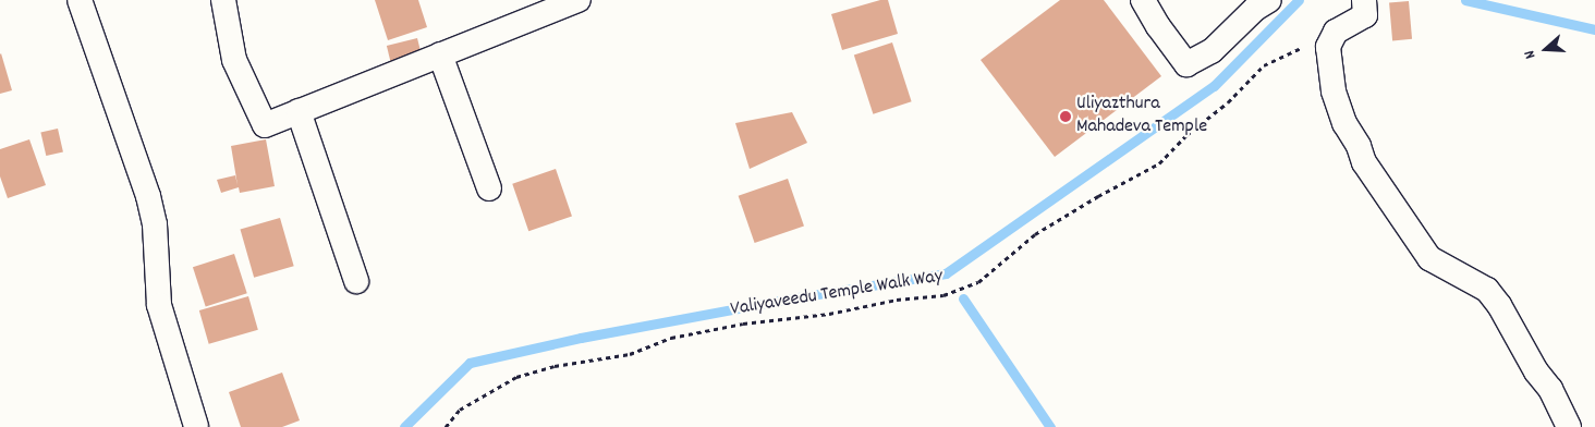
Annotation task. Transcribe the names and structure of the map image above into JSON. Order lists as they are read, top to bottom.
{
  "streets": {
    "path": ["Valiyaveedu Temple Walk Way"]
  },
  "places": ["Uliyazthura Mahadeva Temple"],
  "north": "left"
}
